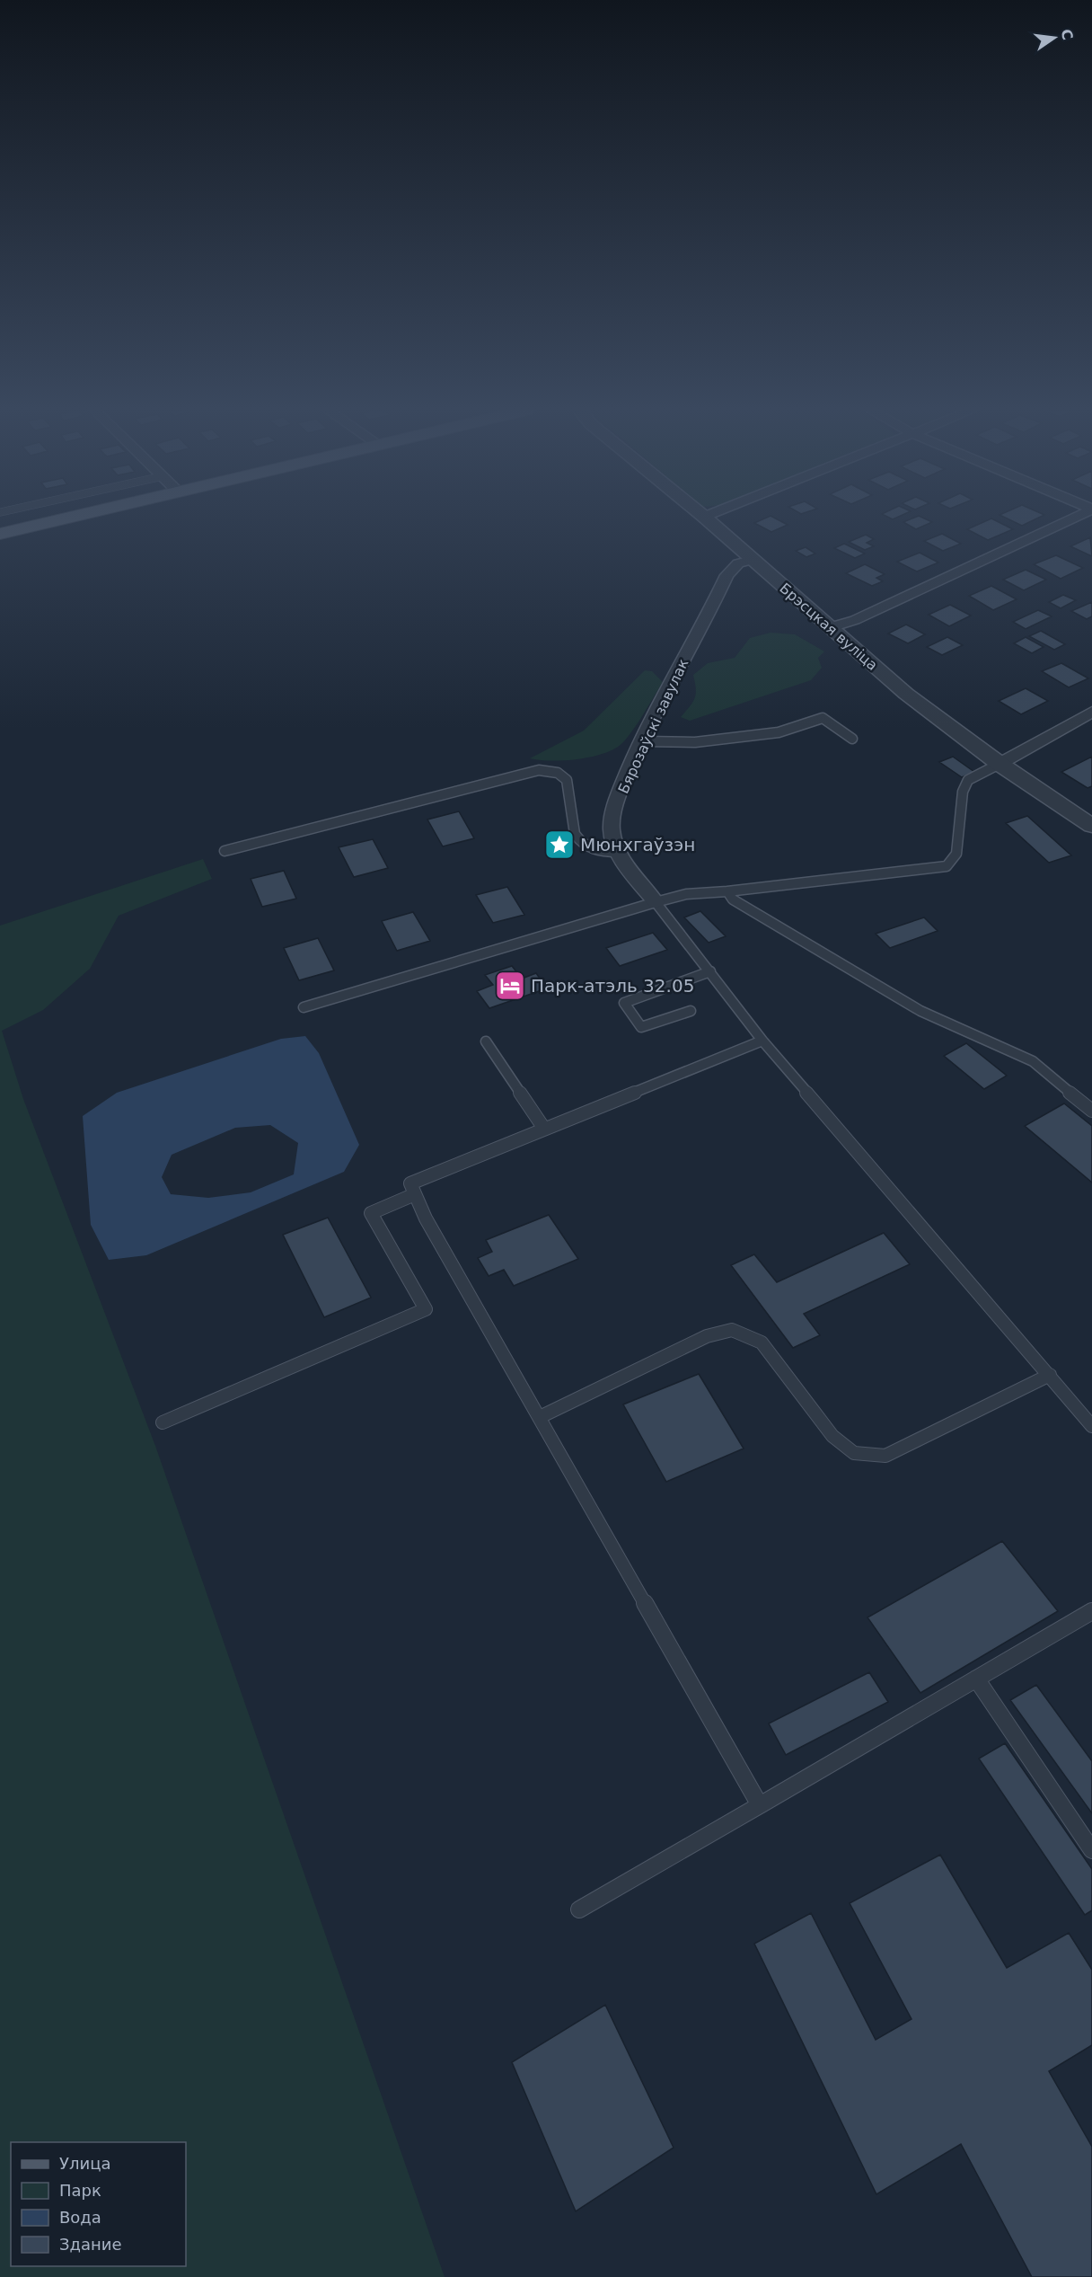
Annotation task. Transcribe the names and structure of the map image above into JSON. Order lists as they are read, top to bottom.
{
  "streets": {
    "street": ["Брэсцкая вуліца", "Бярозаўскі завулак"]
  },
  "crossings": [
    ["Брэсцкая вуліца", "Бярозаўскі завулак"]
  ],
  "places": {
    "place": ["Мюнхгаўзэн"],
    "hotel": ["Парк-атэль 32.05"]
  },
  "legend": [
    "Улица",
    "Парк",
    "Вода",
    "Здание"
  ],
  "north": "right"
}
